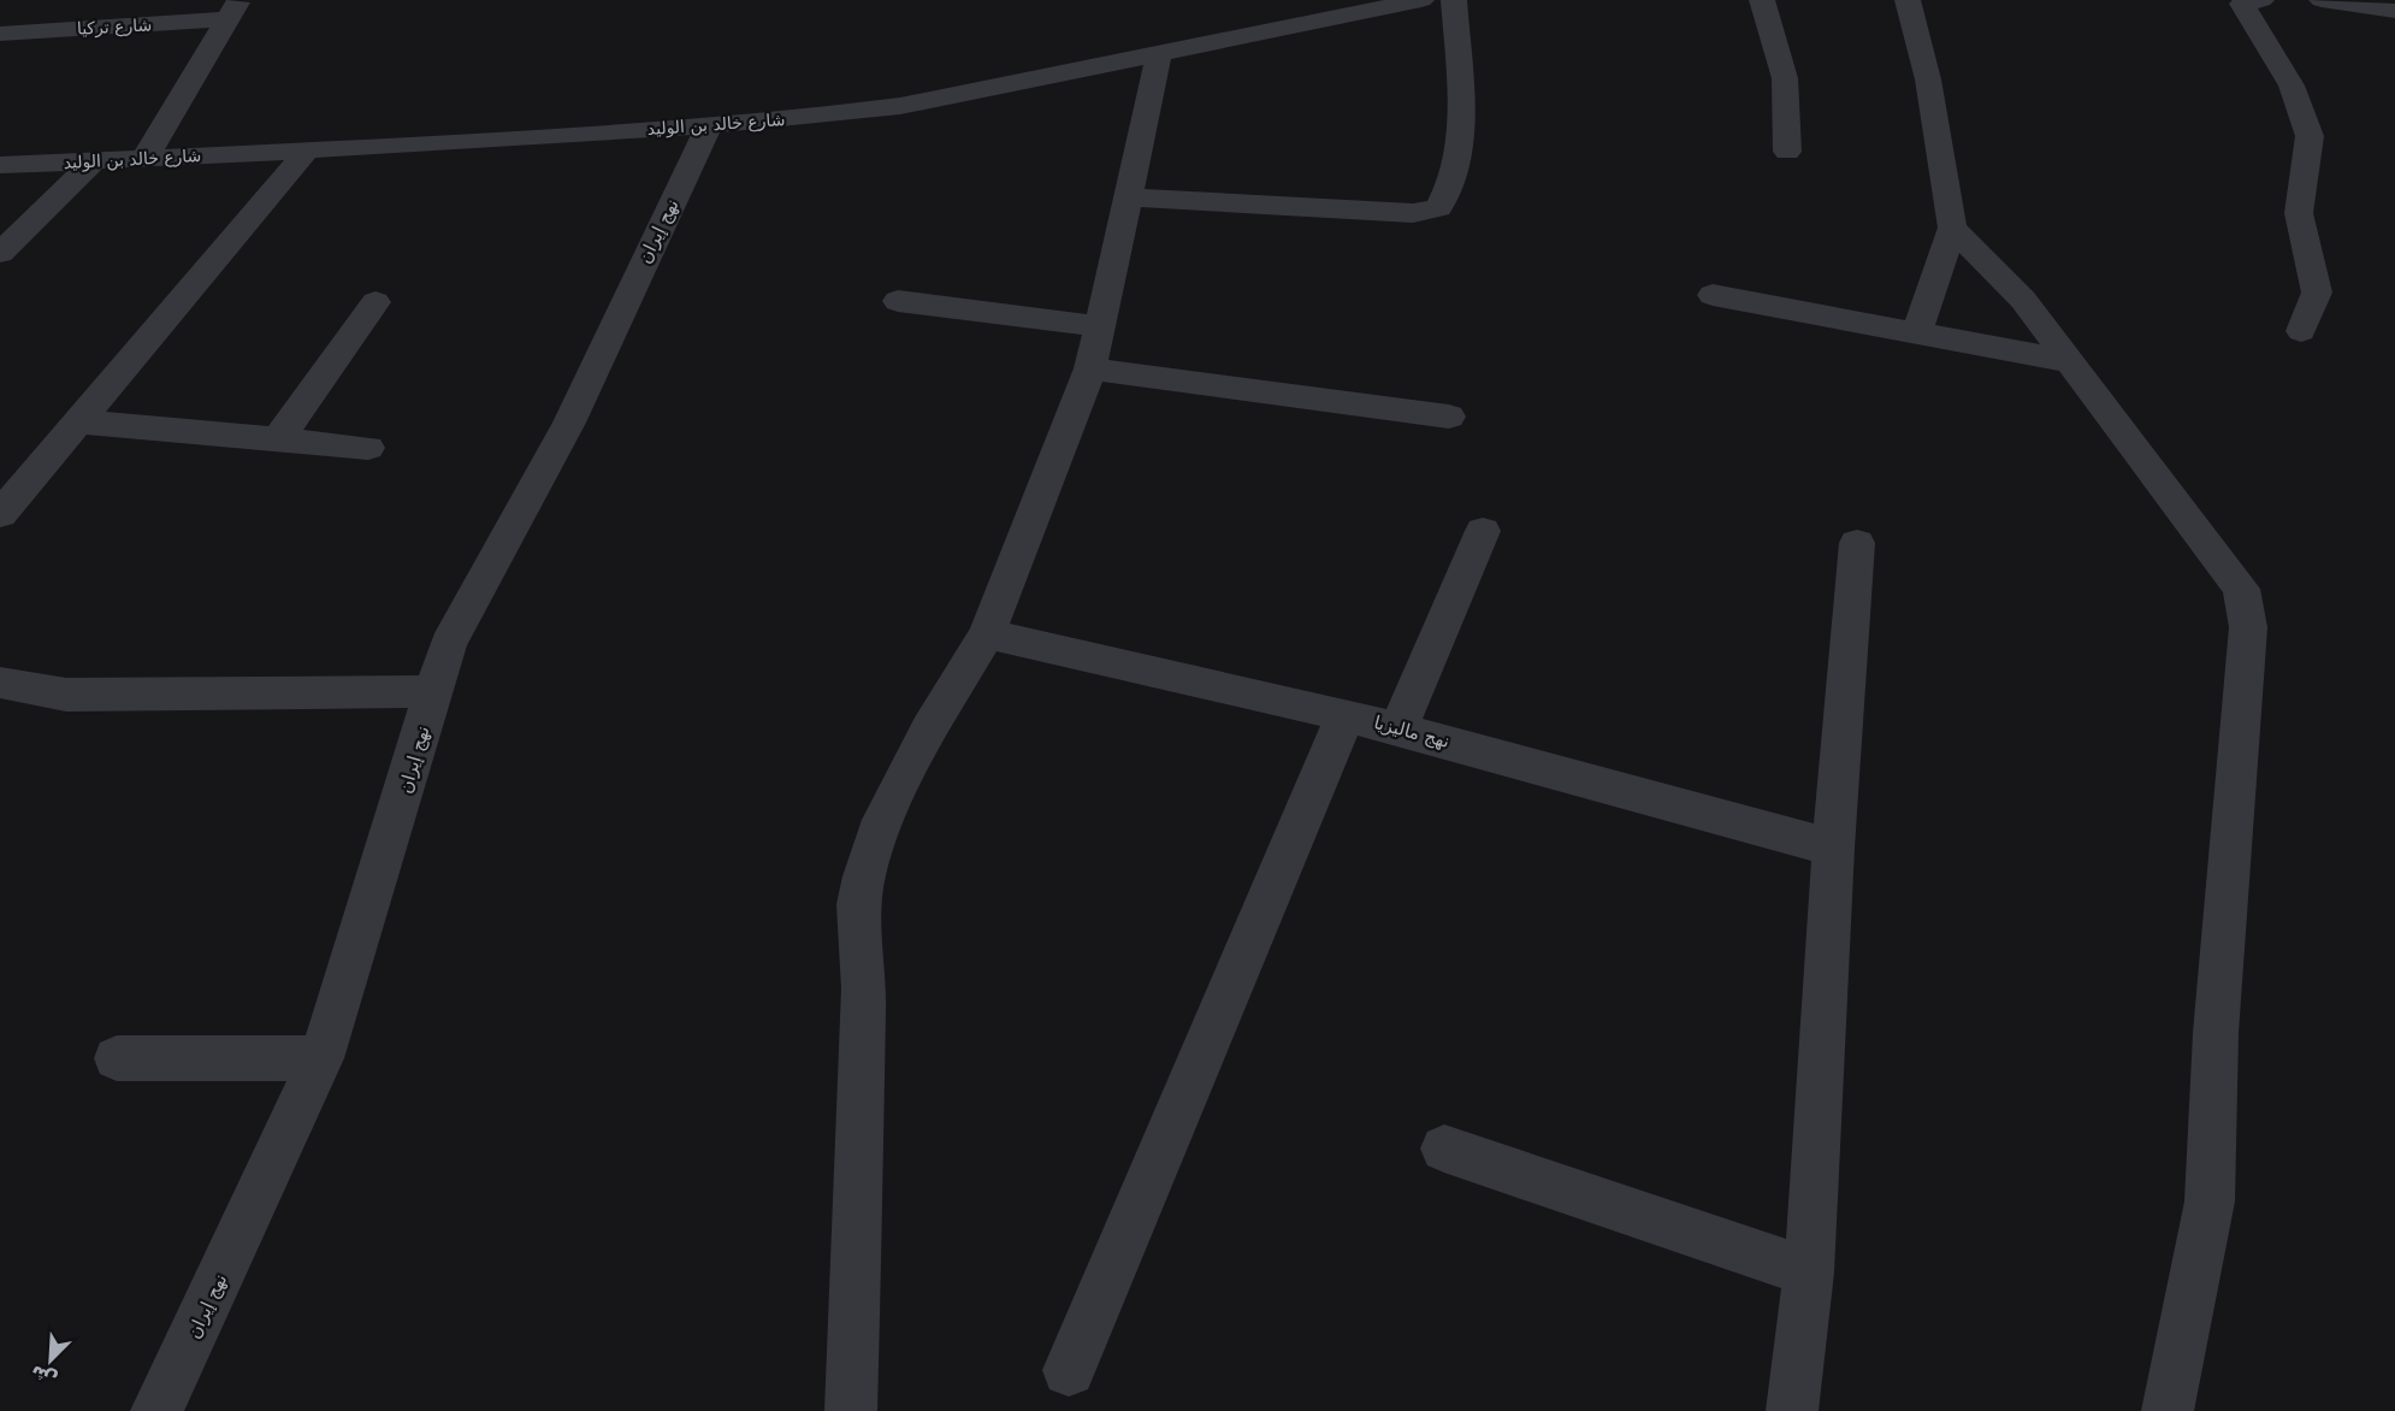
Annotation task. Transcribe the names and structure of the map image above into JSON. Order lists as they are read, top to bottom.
{
  "streets": {
    "street": [
      "شارع تركيا",
      "شارع خالد بن الوليد",
      "نهج إيران",
      "نهج ماليزيا"
    ]
  },
  "crossings": [
    ["شارع خالد بن الوليد", "نهج إيران"]
  ],
  "north": "bottom left"
}
